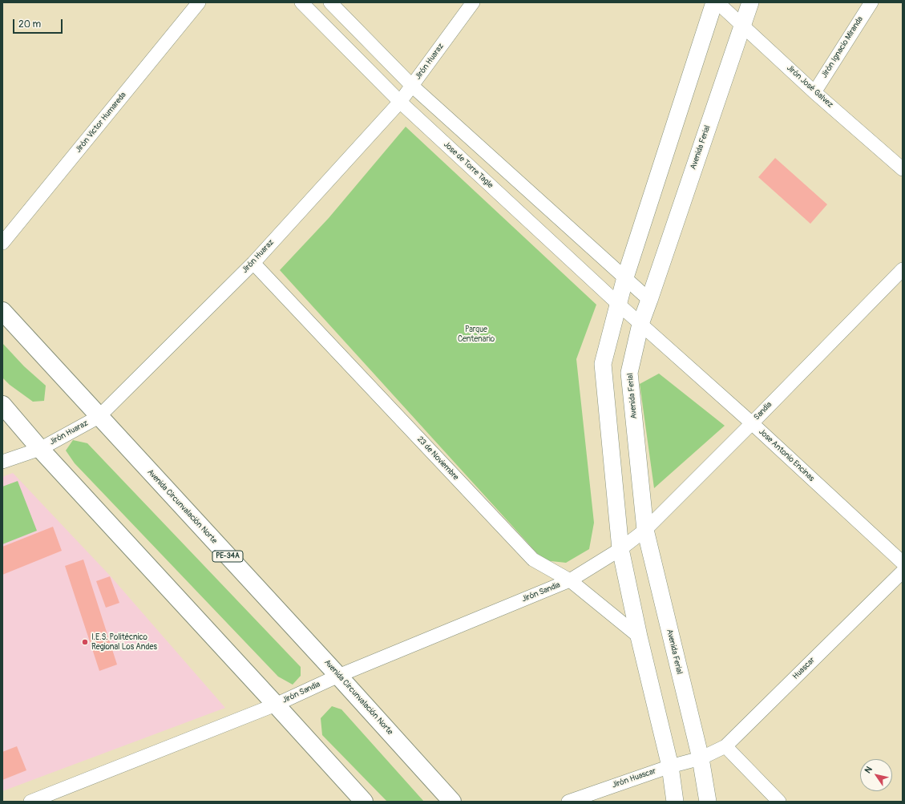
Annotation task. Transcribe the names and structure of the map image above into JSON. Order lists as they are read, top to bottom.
{
  "streets": {
    "highway": ["Avenida Circunvalación Norte", "PE-34A"],
    "street": [
      "Jirón Ignacio Miranda",
      "Jirón Huaraz",
      "Jirón José Galvez",
      "Jirón Victor Humareda",
      "Avenida Ferial",
      "Jose de Torre Tagle",
      "Sandia",
      "Jose Antonio Encinas",
      "23 de Noviembre",
      "Jirón Sandia",
      "Huascar",
      "Jirón Huascar"
    ]
  },
  "crossings": [
    ["Jirón Ignacio Miranda", "Jirón José Galvez"],
    ["Jirón Huaraz", "Jose de Torre Tagle"],
    ["Jirón Huaraz", "23 de Noviembre"],
    ["Jirón Huaraz", "Avenida Circunvalación Norte"],
    ["Jirón José Galvez", "Avenida Ferial"],
    ["Avenida Ferial", "Jose de Torre Tagle"],
    ["Avenida Ferial", "Sandia"],
    ["Avenida Ferial", "Jose Antonio Encinas"],
    ["Avenida Ferial", "Huascar"],
    ["Avenida Ferial", "Jirón Huascar"],
    ["Jose de Torre Tagle", "Jose Antonio Encinas"],
    ["Sandia", "Jose Antonio Encinas"],
    ["Sandia", "Jirón Sandia"],
    ["23 de Noviembre", "Jirón Sandia"],
    ["Avenida Circunvalación Norte", "Jirón Sandia"],
    ["Huascar", "Jirón Huascar"]
  ],
  "parks": ["Parque Centenario"],
  "places": ["I.E.S. Politécnico Regional Los Andes"],
  "scale_bar": "20 m",
  "north": "top left"
}
